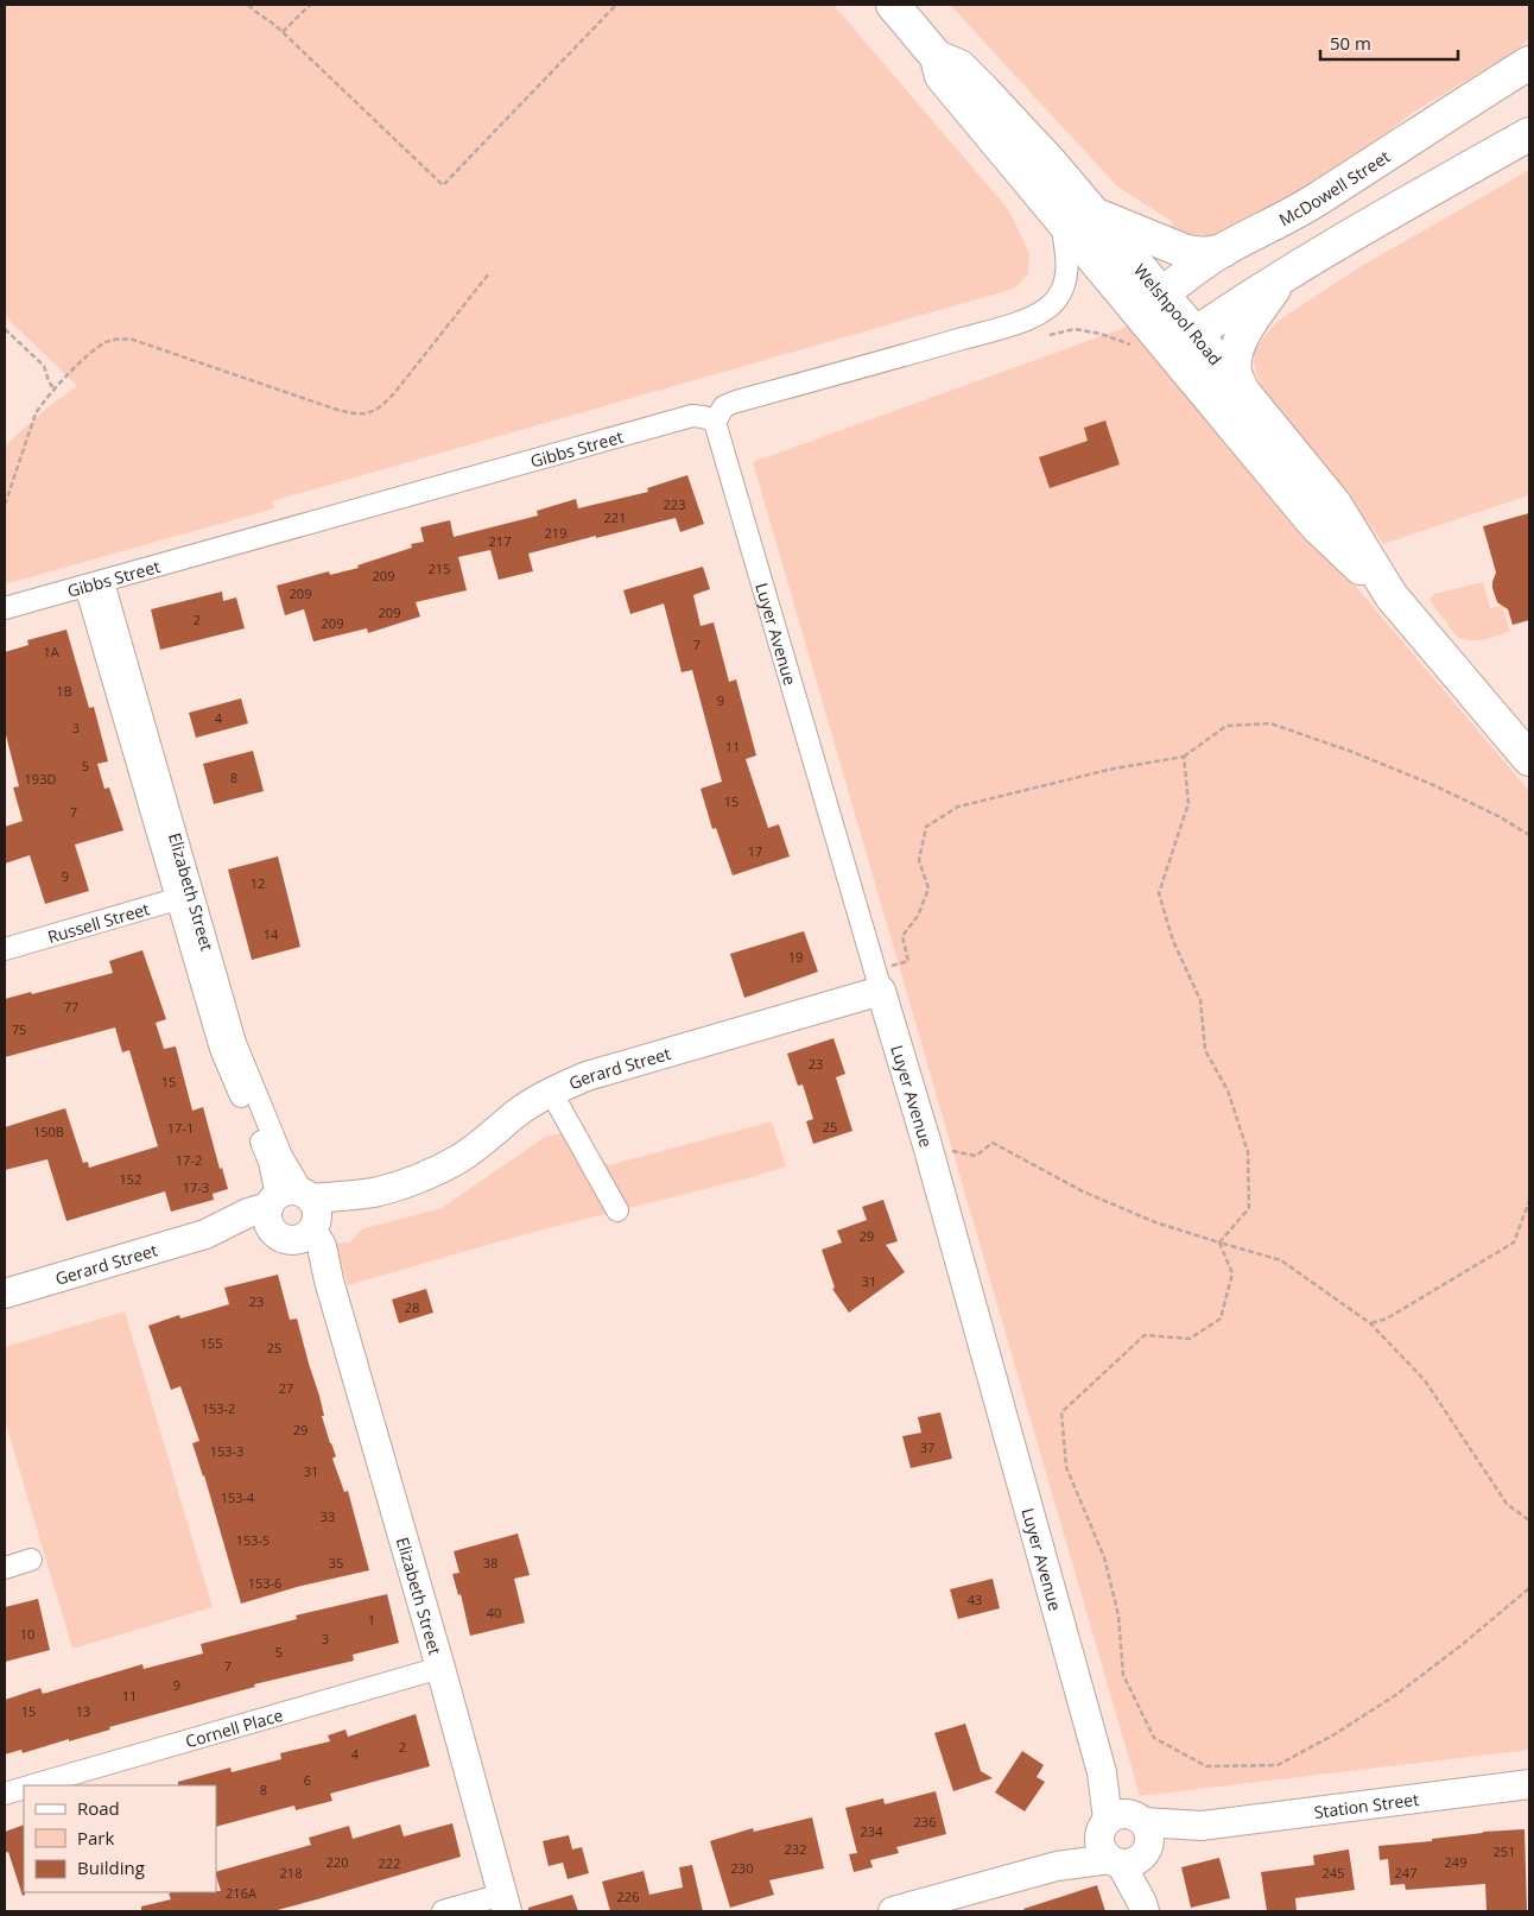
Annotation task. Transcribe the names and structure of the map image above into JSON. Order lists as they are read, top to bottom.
{
  "streets": {
    "main road": ["McDowell Street", "Welshpool Road"],
    "street": [
      "Gibbs Street",
      "Luyer Avenue",
      "Elizabeth Street",
      "Russell Street",
      "Gerard Street",
      "Cornell Place",
      "Station Street"
    ]
  },
  "crossings": [
    ["McDowell Street", "Welshpool Road"],
    ["Gibbs Street", "Luyer Avenue"],
    ["Gibbs Street", "Elizabeth Street"],
    ["Luyer Avenue", "Gerard Street"],
    ["Luyer Avenue", "Station Street"],
    ["Elizabeth Street", "Russell Street"],
    ["Elizabeth Street", "Gerard Street"],
    ["Elizabeth Street", "Cornell Place"]
  ],
  "house_numbers": [
    "223",
    "221",
    "219",
    "217",
    "215",
    "209",
    "209",
    "209",
    "2",
    "209",
    "7",
    "1A",
    "1B",
    "9",
    "4",
    "3",
    "11",
    "5",
    "8",
    "193D",
    "15",
    "7",
    "17",
    "9",
    "12",
    "14",
    "19",
    "77",
    "75",
    "23",
    "15",
    "25",
    "17-1",
    "150B",
    "17-2",
    "152",
    "17-3",
    "29",
    "31",
    "23",
    "28",
    "155",
    "25",
    "27",
    "153-2",
    "29",
    "37",
    "153-3",
    "31",
    "153-4",
    "33",
    "153-5",
    "35",
    "38",
    "153-6",
    "43",
    "40",
    "1",
    "10",
    "3",
    "5",
    "7",
    "9",
    "11",
    "15",
    "13",
    "2",
    "4",
    "6",
    "8",
    "236",
    "234",
    "232",
    "251",
    "220",
    "249",
    "222",
    "230",
    "218",
    "245",
    "247",
    "216A",
    "226"
  ],
  "legend": ["Road", "Park", "Building"],
  "scale_bar": "50 m"
}
